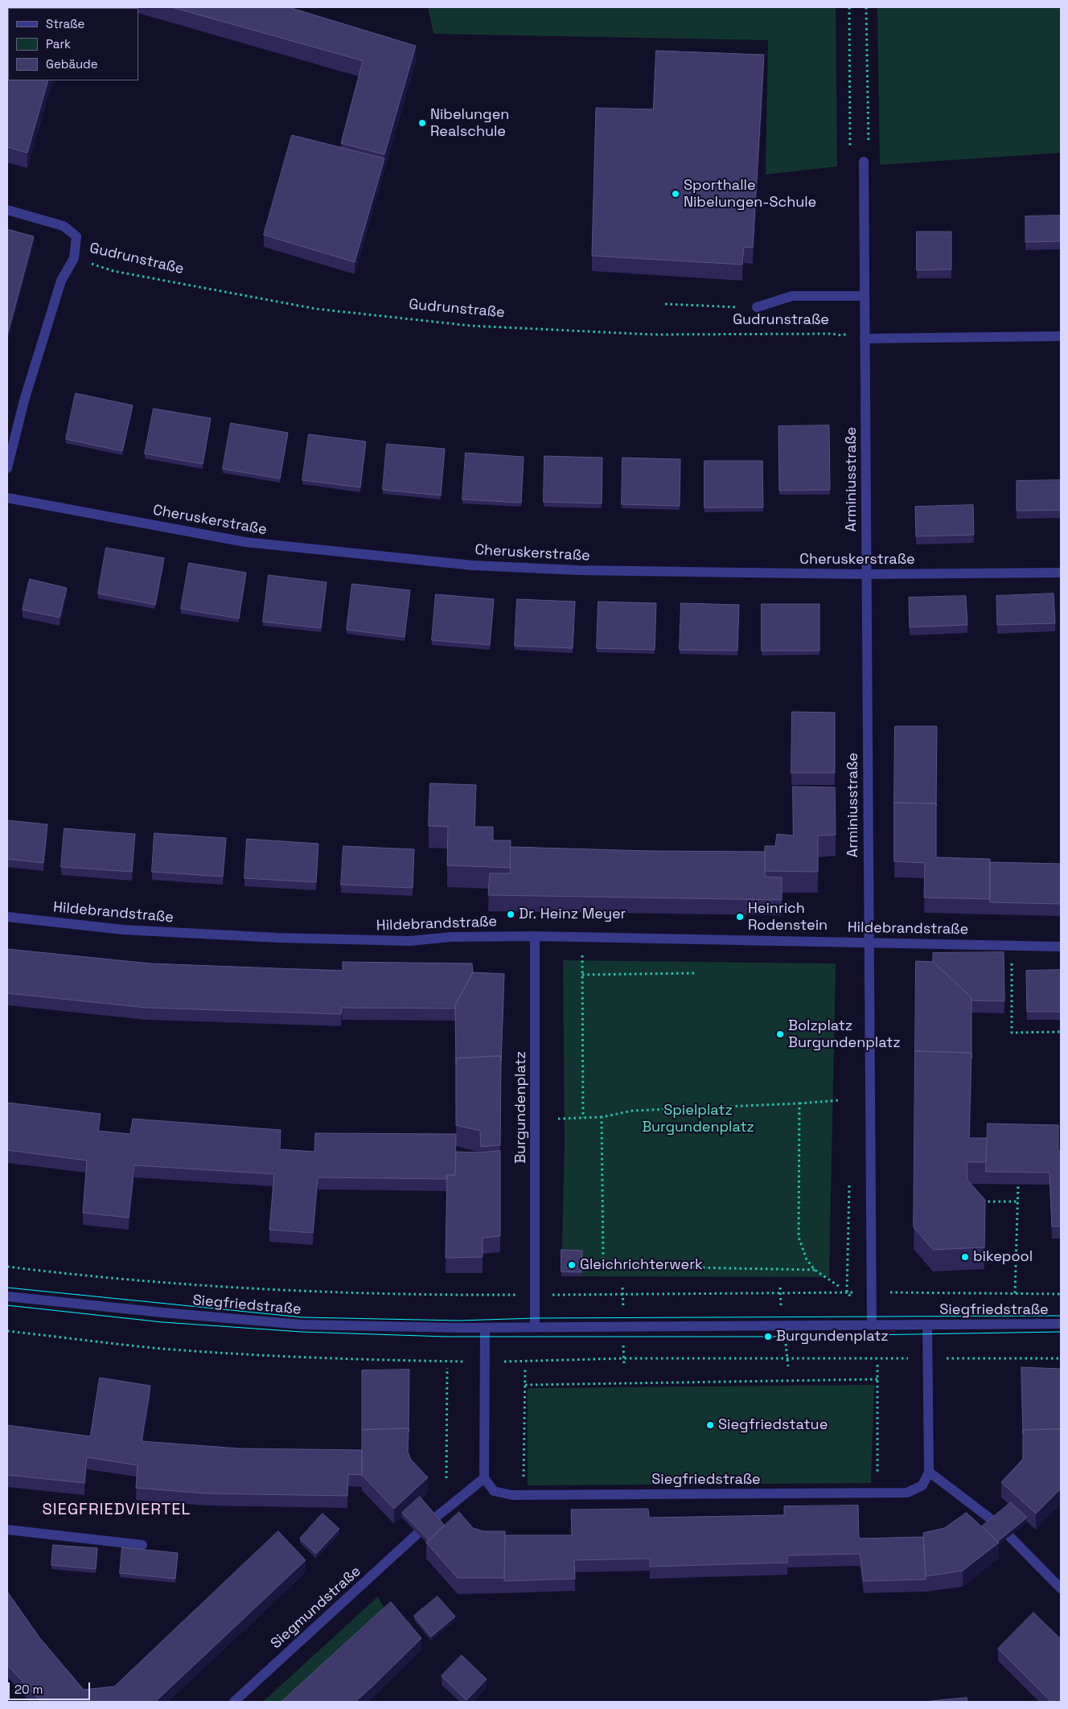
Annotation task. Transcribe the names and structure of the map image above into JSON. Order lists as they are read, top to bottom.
{
  "streets": {
    "street": [
      "Arminiusstraße",
      "Cheruskerstraße",
      "Hildebrandstraße",
      "Burgundenplatz",
      "Siegfriedstraße",
      "Siegmundstraße"
    ],
    "path": ["Gudrunstraße"]
  },
  "crossings": [
    ["Arminiusstraße", "Cheruskerstraße"],
    ["Arminiusstraße", "Hildebrandstraße"],
    ["Hildebrandstraße", "Burgundenplatz"],
    ["Burgundenplatz", "Siegfriedstraße"]
  ],
  "districts": ["SIEGFRIEDVIERTEL"],
  "parks": ["Spielplatz Burgundenplatz"],
  "places": [
    "Nibelungen Realschule",
    "Sporthalle Nibelungen-Schule",
    "Dr. Heinz Meyer",
    "Heinrich Rodenstein",
    "Bolzplatz Burgundenplatz",
    "bikepool",
    "Gleichrichterwerk",
    "Burgundenplatz",
    "Siegfriedstatue"
  ],
  "legend": ["Straße", "Park", "Gebäude"],
  "scale_bar": "20 m"
}
